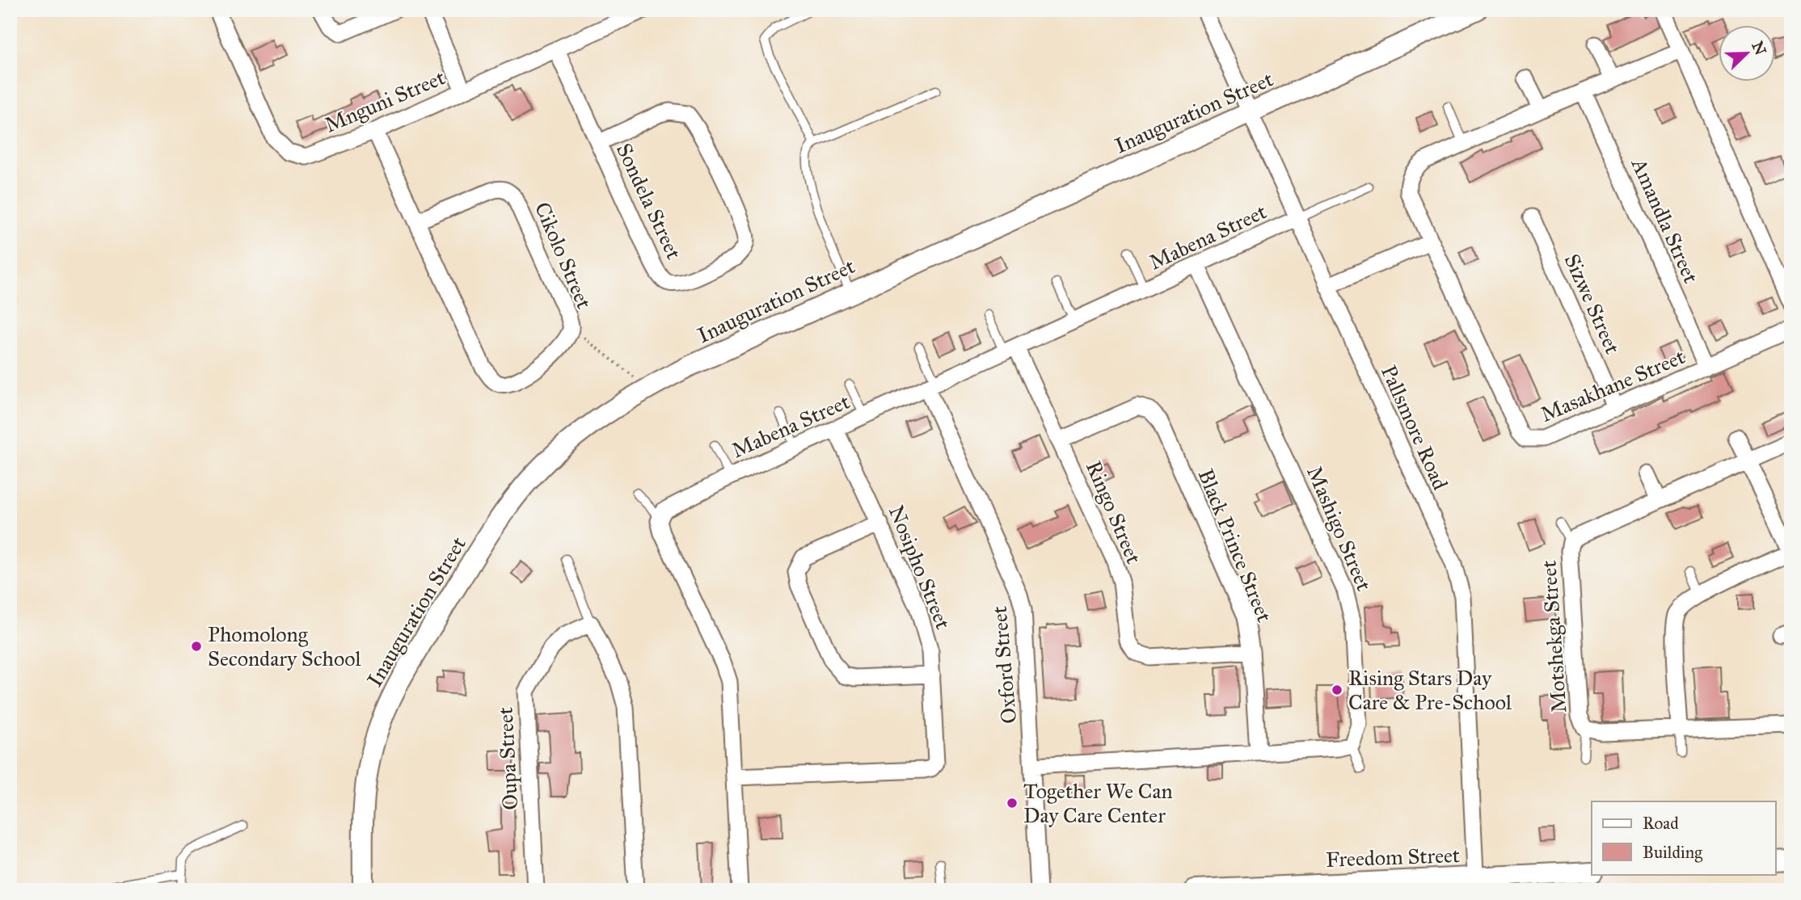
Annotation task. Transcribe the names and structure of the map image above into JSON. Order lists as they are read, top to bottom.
{
  "streets": {
    "street": [
      "Mnguni Street",
      "Inauguration Street",
      "Sondela Street",
      "Amandla Street",
      "Mabena Street",
      "Cikolo Street",
      "Sizwe Street",
      "Masakhane Street",
      "Pallsmore Road",
      "Ringo Street",
      "Mashigo Street",
      "Black Prince Street",
      "Nosipho Street",
      "Motshekga Street",
      "Oxford Street",
      "Oupa Street",
      "Freedom Street"
    ]
  },
  "crossings": [
    ["Mnguni Street", "Sondela Street"],
    ["Mnguni Street", "Cikolo Street"],
    ["Inauguration Street", "Pallsmore Road"],
    ["Amandla Street", "Masakhane Street"],
    ["Mabena Street", "Pallsmore Road"],
    ["Mabena Street", "Ringo Street"],
    ["Mabena Street", "Mashigo Street"],
    ["Mabena Street", "Nosipho Street"],
    ["Mabena Street", "Oxford Street"],
    ["Sizwe Street", "Masakhane Street"],
    ["Pallsmore Road", "Freedom Street"],
    ["Ringo Street", "Black Prince Street"]
  ],
  "places": ["Phomolong Secondary School", "Rising Stars Day Care & Pre-School", "Together We Can Day Care Center"],
  "legend": ["Road", "Building"],
  "north": "top right"
}
